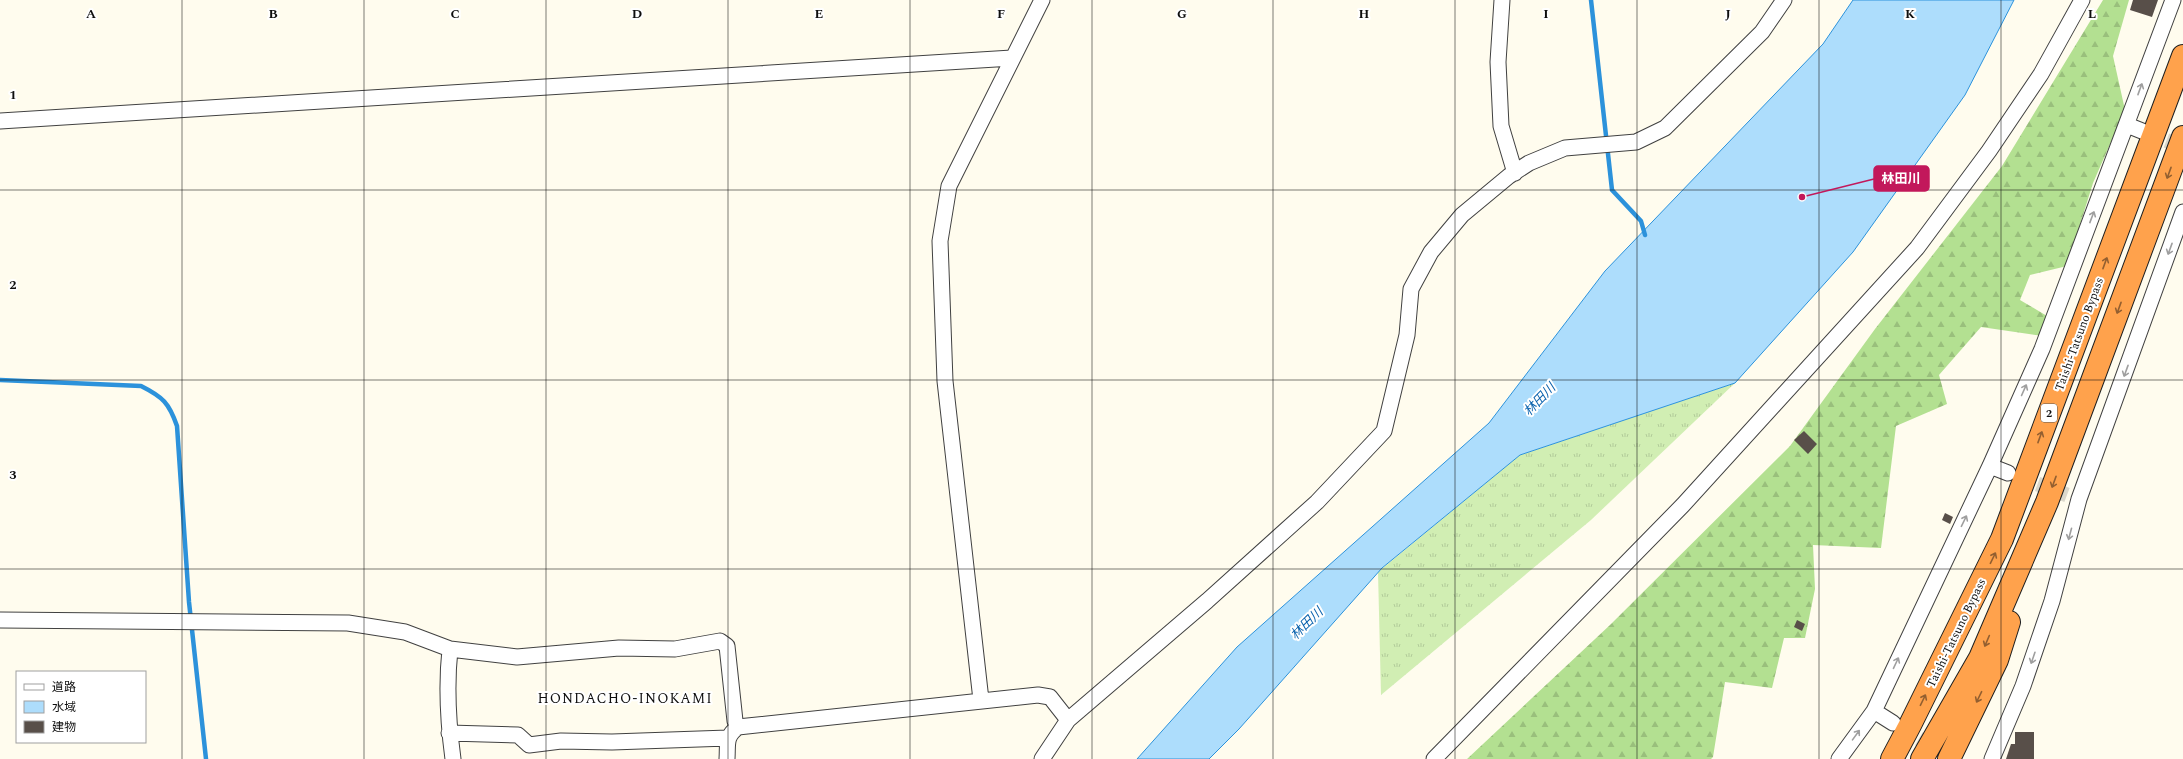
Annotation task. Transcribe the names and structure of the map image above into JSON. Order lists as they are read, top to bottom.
{
  "streets": {
    "highway": ["Taishi-Tatsuno Bypass", "2"]
  },
  "districts": ["HONDACHO-INOKAMI"],
  "water": ["林田川"],
  "places": ["林田川"],
  "legend": ["道路", "水域", "建物"],
  "grid": {
    "columns": [
      "A",
      "B",
      "C",
      "D",
      "E",
      "F",
      "G",
      "H",
      "I",
      "J",
      "K",
      "L"
    ],
    "rows": ["1", "2", "3"]
  }
}
